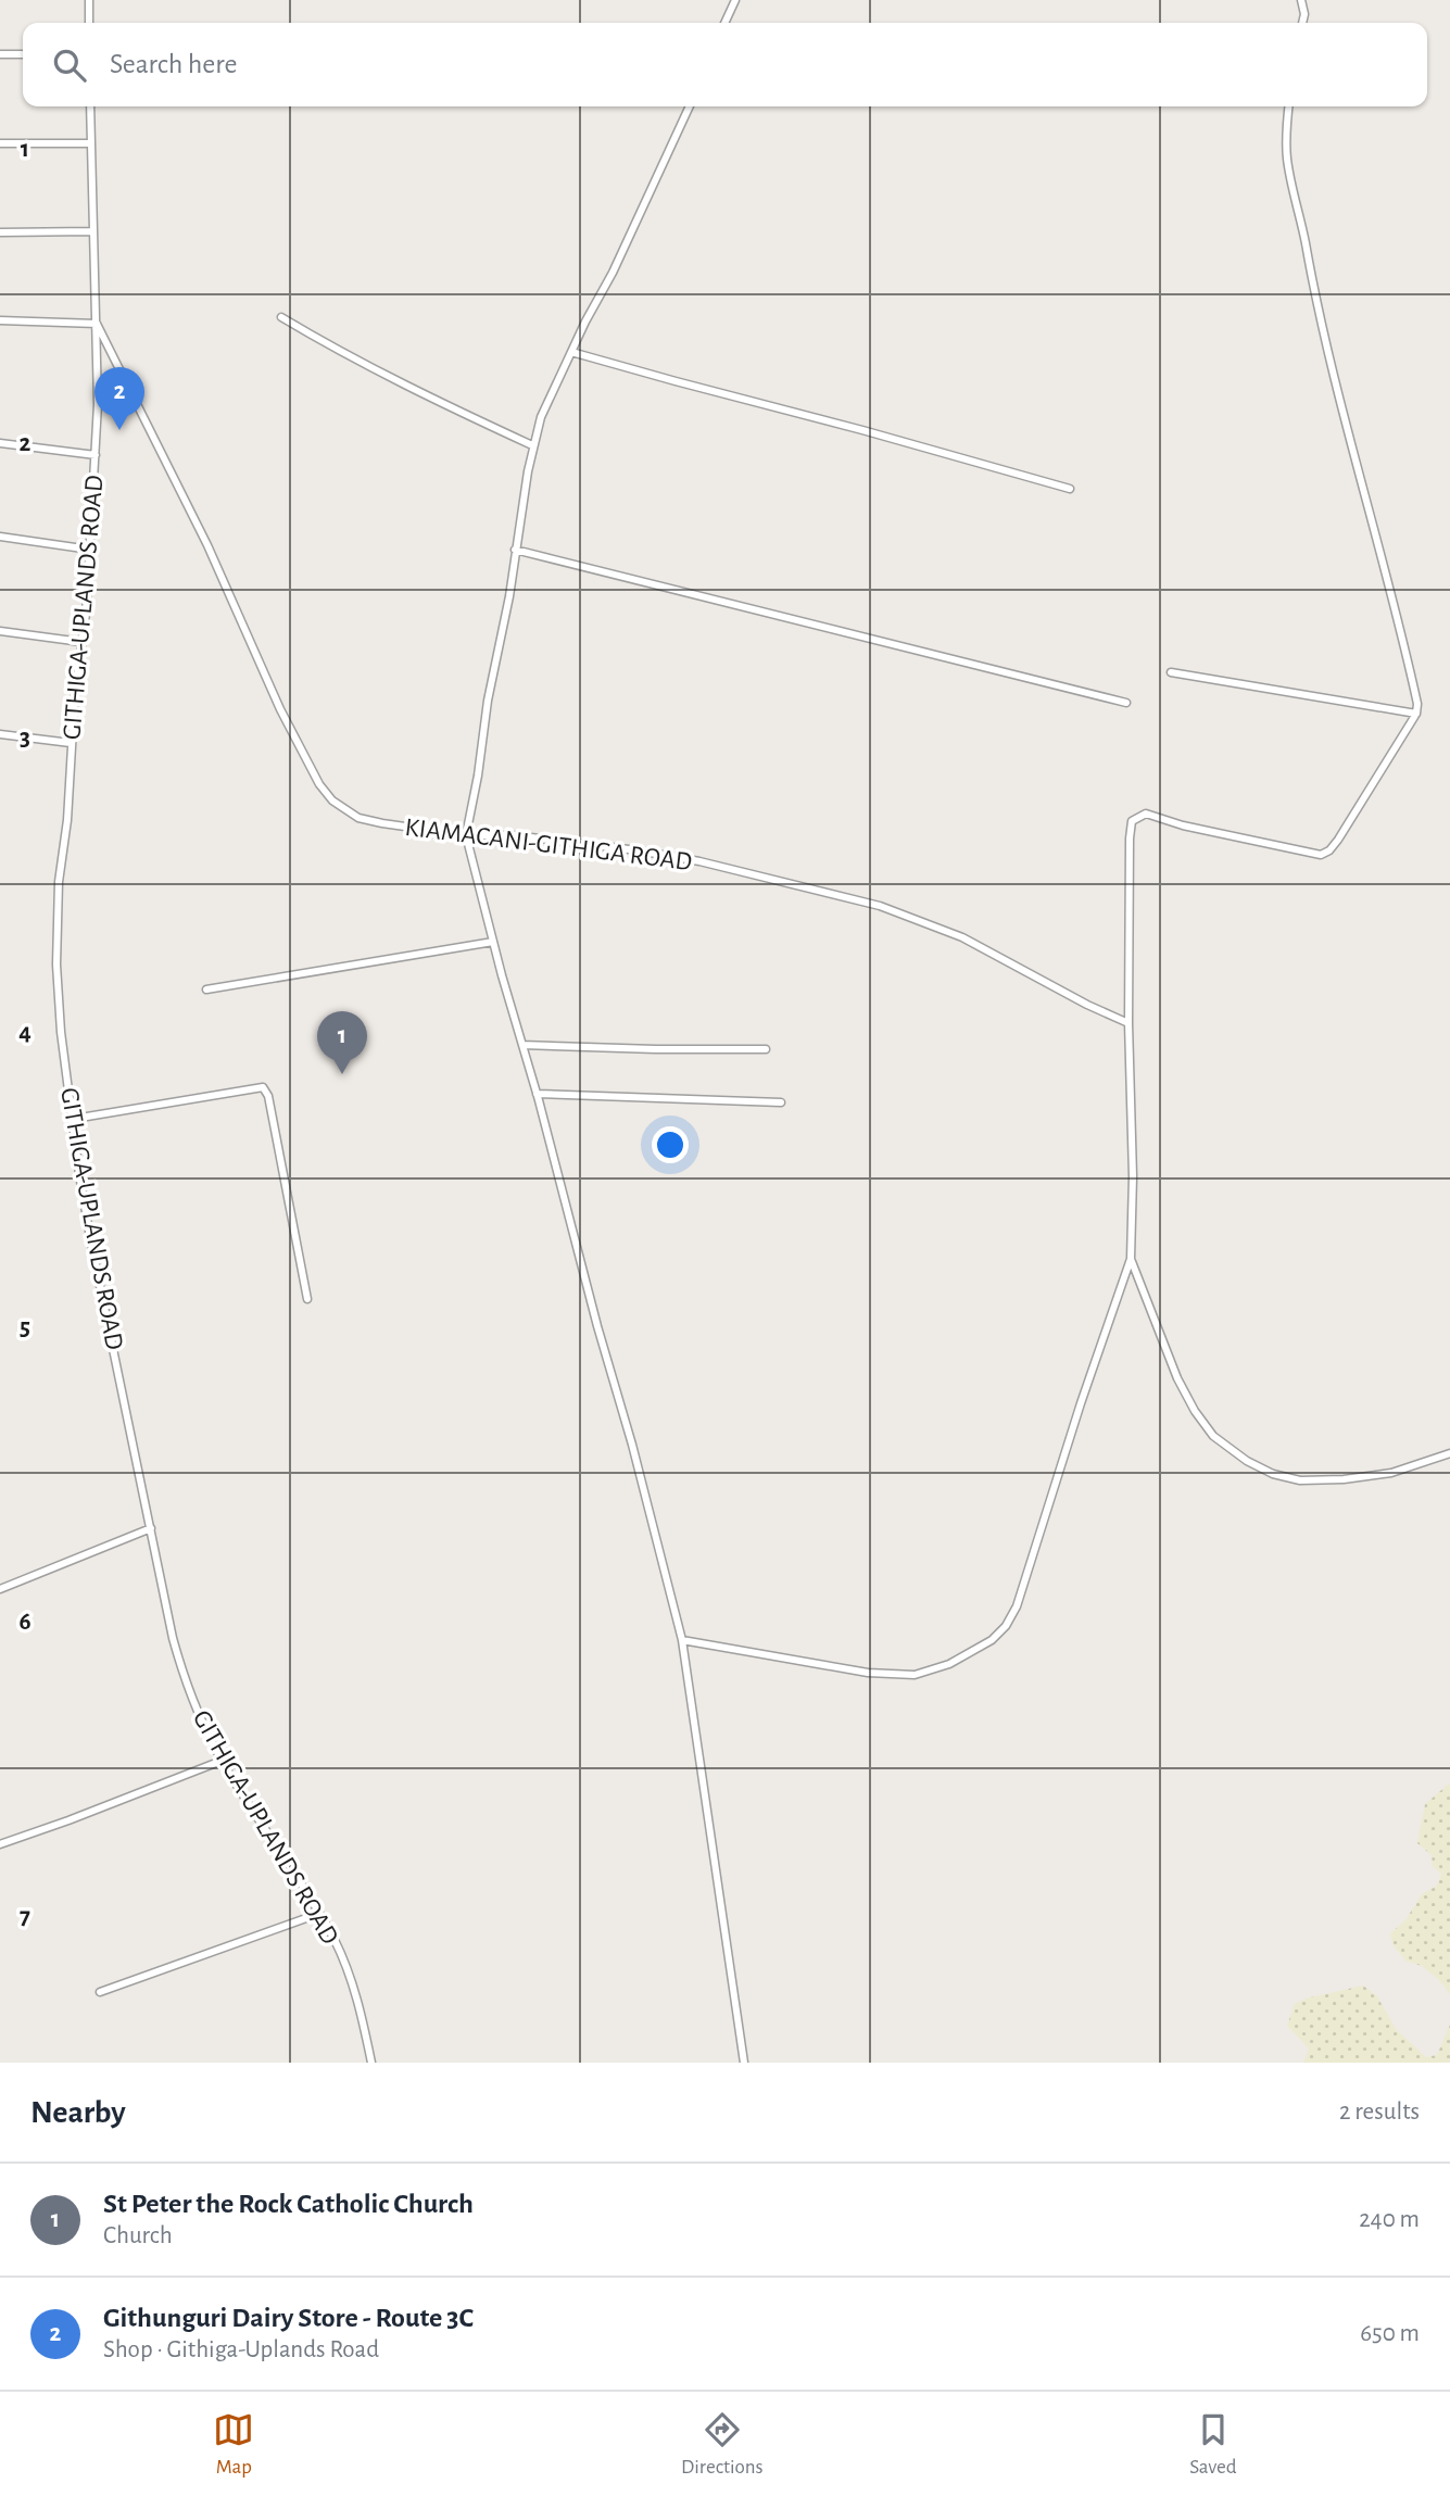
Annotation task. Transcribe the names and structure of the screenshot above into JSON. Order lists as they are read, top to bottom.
{
  "streets": {
    "street": ["GITHIGA-UPLANDS ROAD", "KIAMACANI-GITHIGA ROAD"]
  },
  "crossings": [
    ["GITHIGA-UPLANDS ROAD", "KIAMACANI-GITHIGA ROAD"]
  ],
  "page": {
    "search": "Search here",
    "pins": ["2", "1"],
    "heading": ["Nearby", "2 results"],
    "list": [
      {
        "mark": "1",
        "name": "St Peter the Rock Catholic Church",
        "note": "Church",
        "value": "240 m"
      },
      {
        "mark": "2",
        "name": "Githunguri Dairy Store - Route 3C",
        "note": "Shop · Githiga-Uplands Road",
        "value": "650 m"
      }
    ],
    "nav": ["Map", "Directions", "Saved"]
  },
  "grid": {
    "rows": [
      "1",
      "2",
      "3",
      "4",
      "5",
      "6",
      "7"
    ]
  }
}
